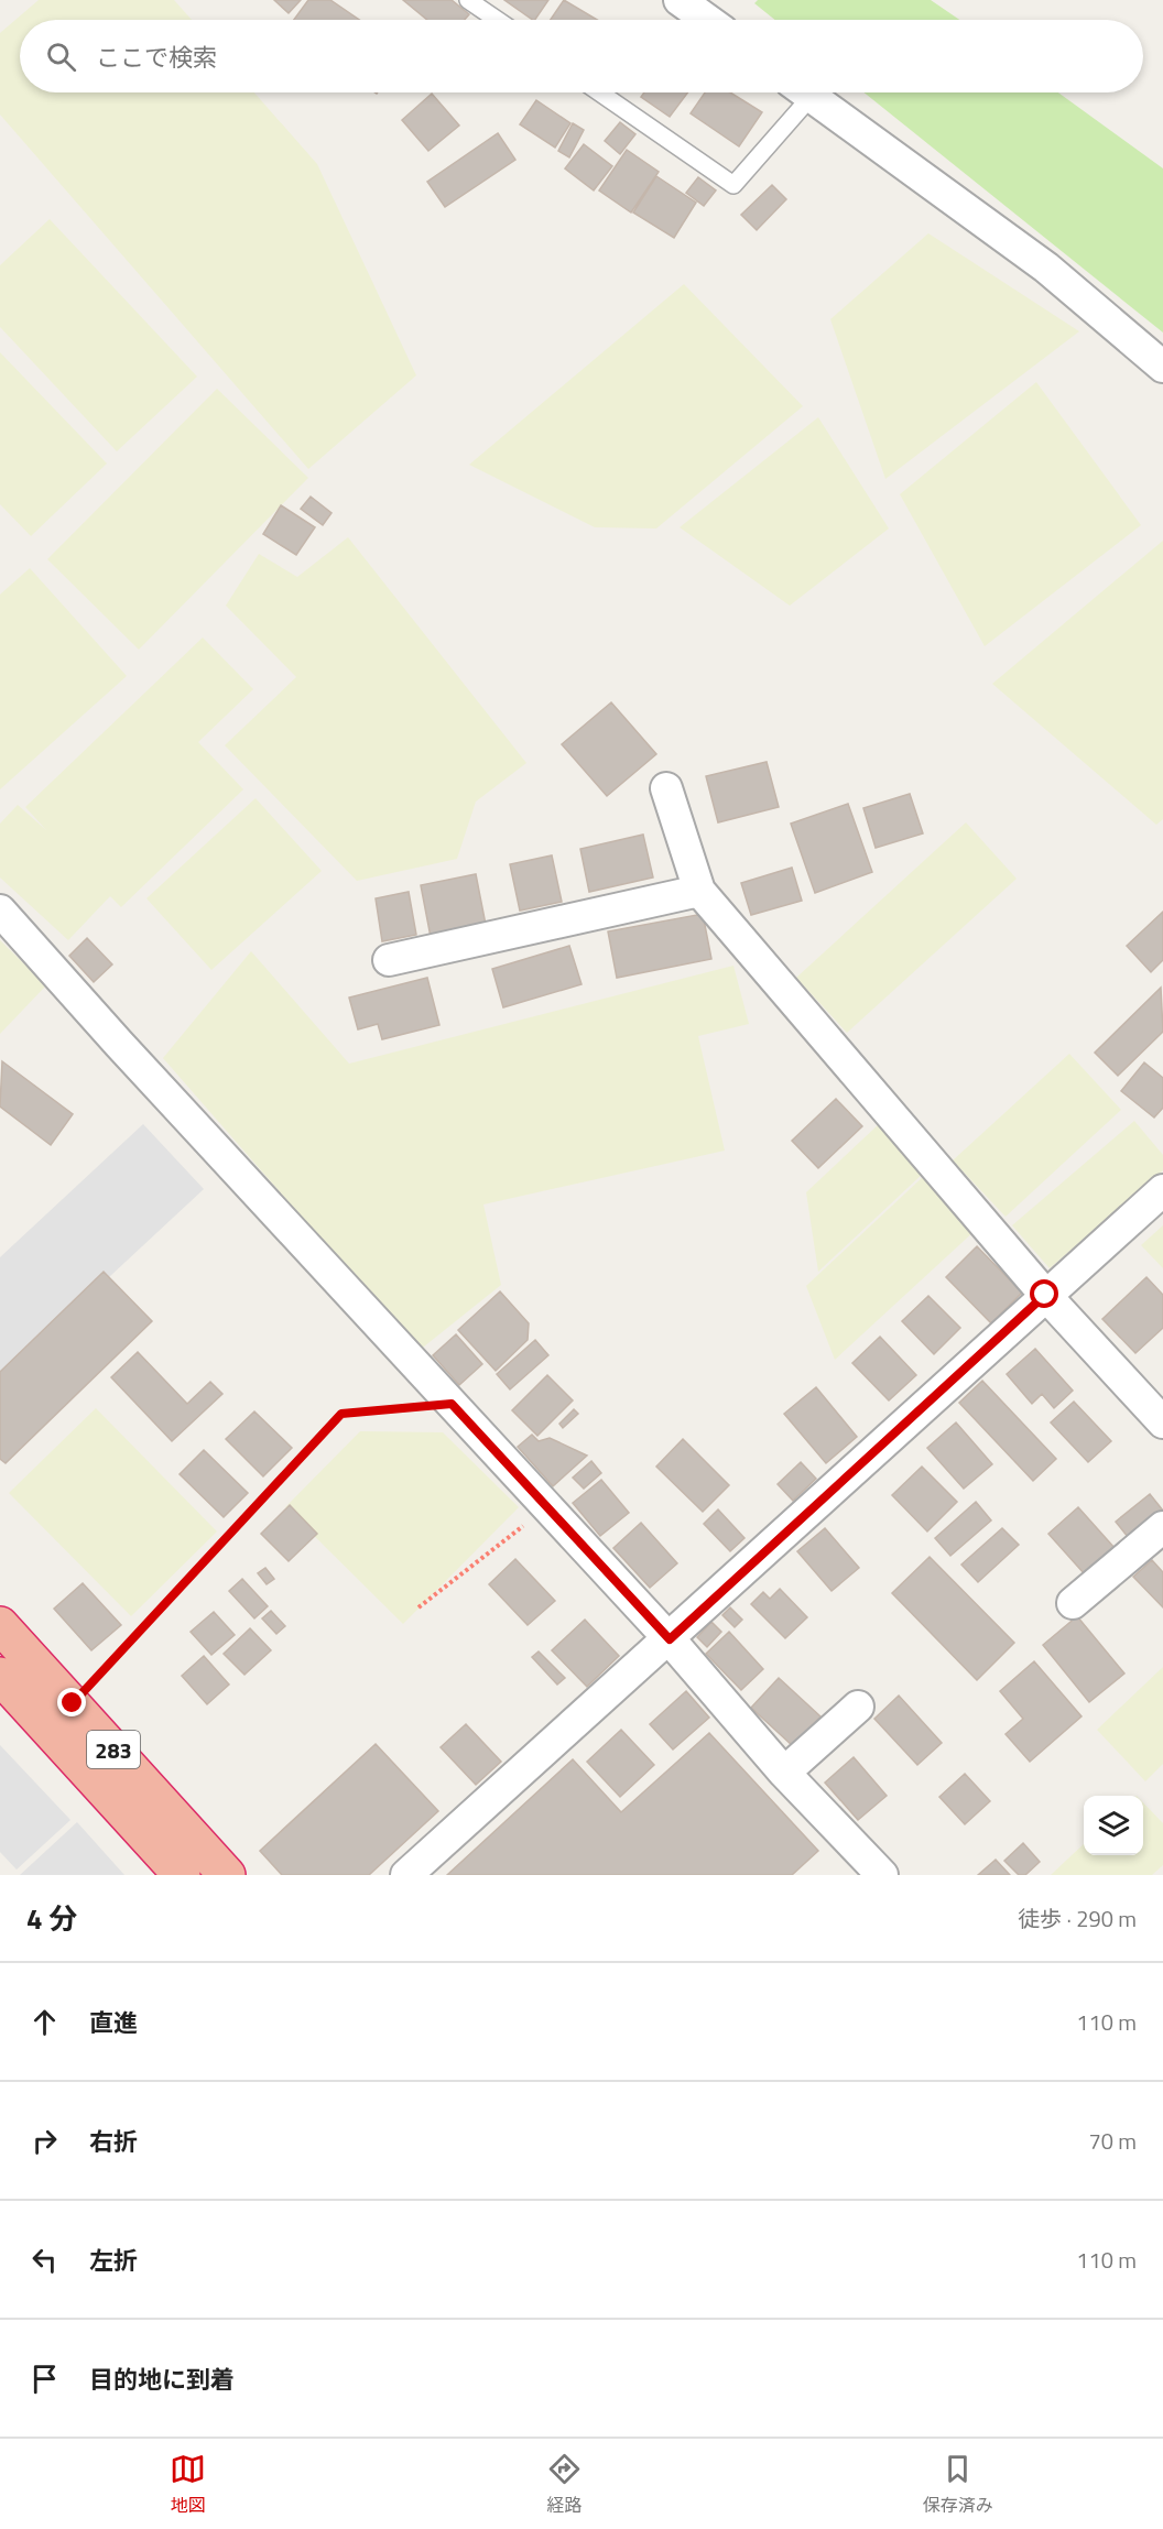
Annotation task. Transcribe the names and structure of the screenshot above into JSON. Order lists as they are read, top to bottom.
{
  "streets": {
    "highway": ["283"]
  },
  "page": {
    "search": "ここで検索",
    "heading": ["4 分", "徒歩 · 290 m"],
    "list": [
      ["直進", "110 m"],
      ["右折", "70 m"],
      ["左折", "110 m"],
      "目的地に到着"
    ],
    "nav": ["地図", "経路", "保存済み"]
  }
}
